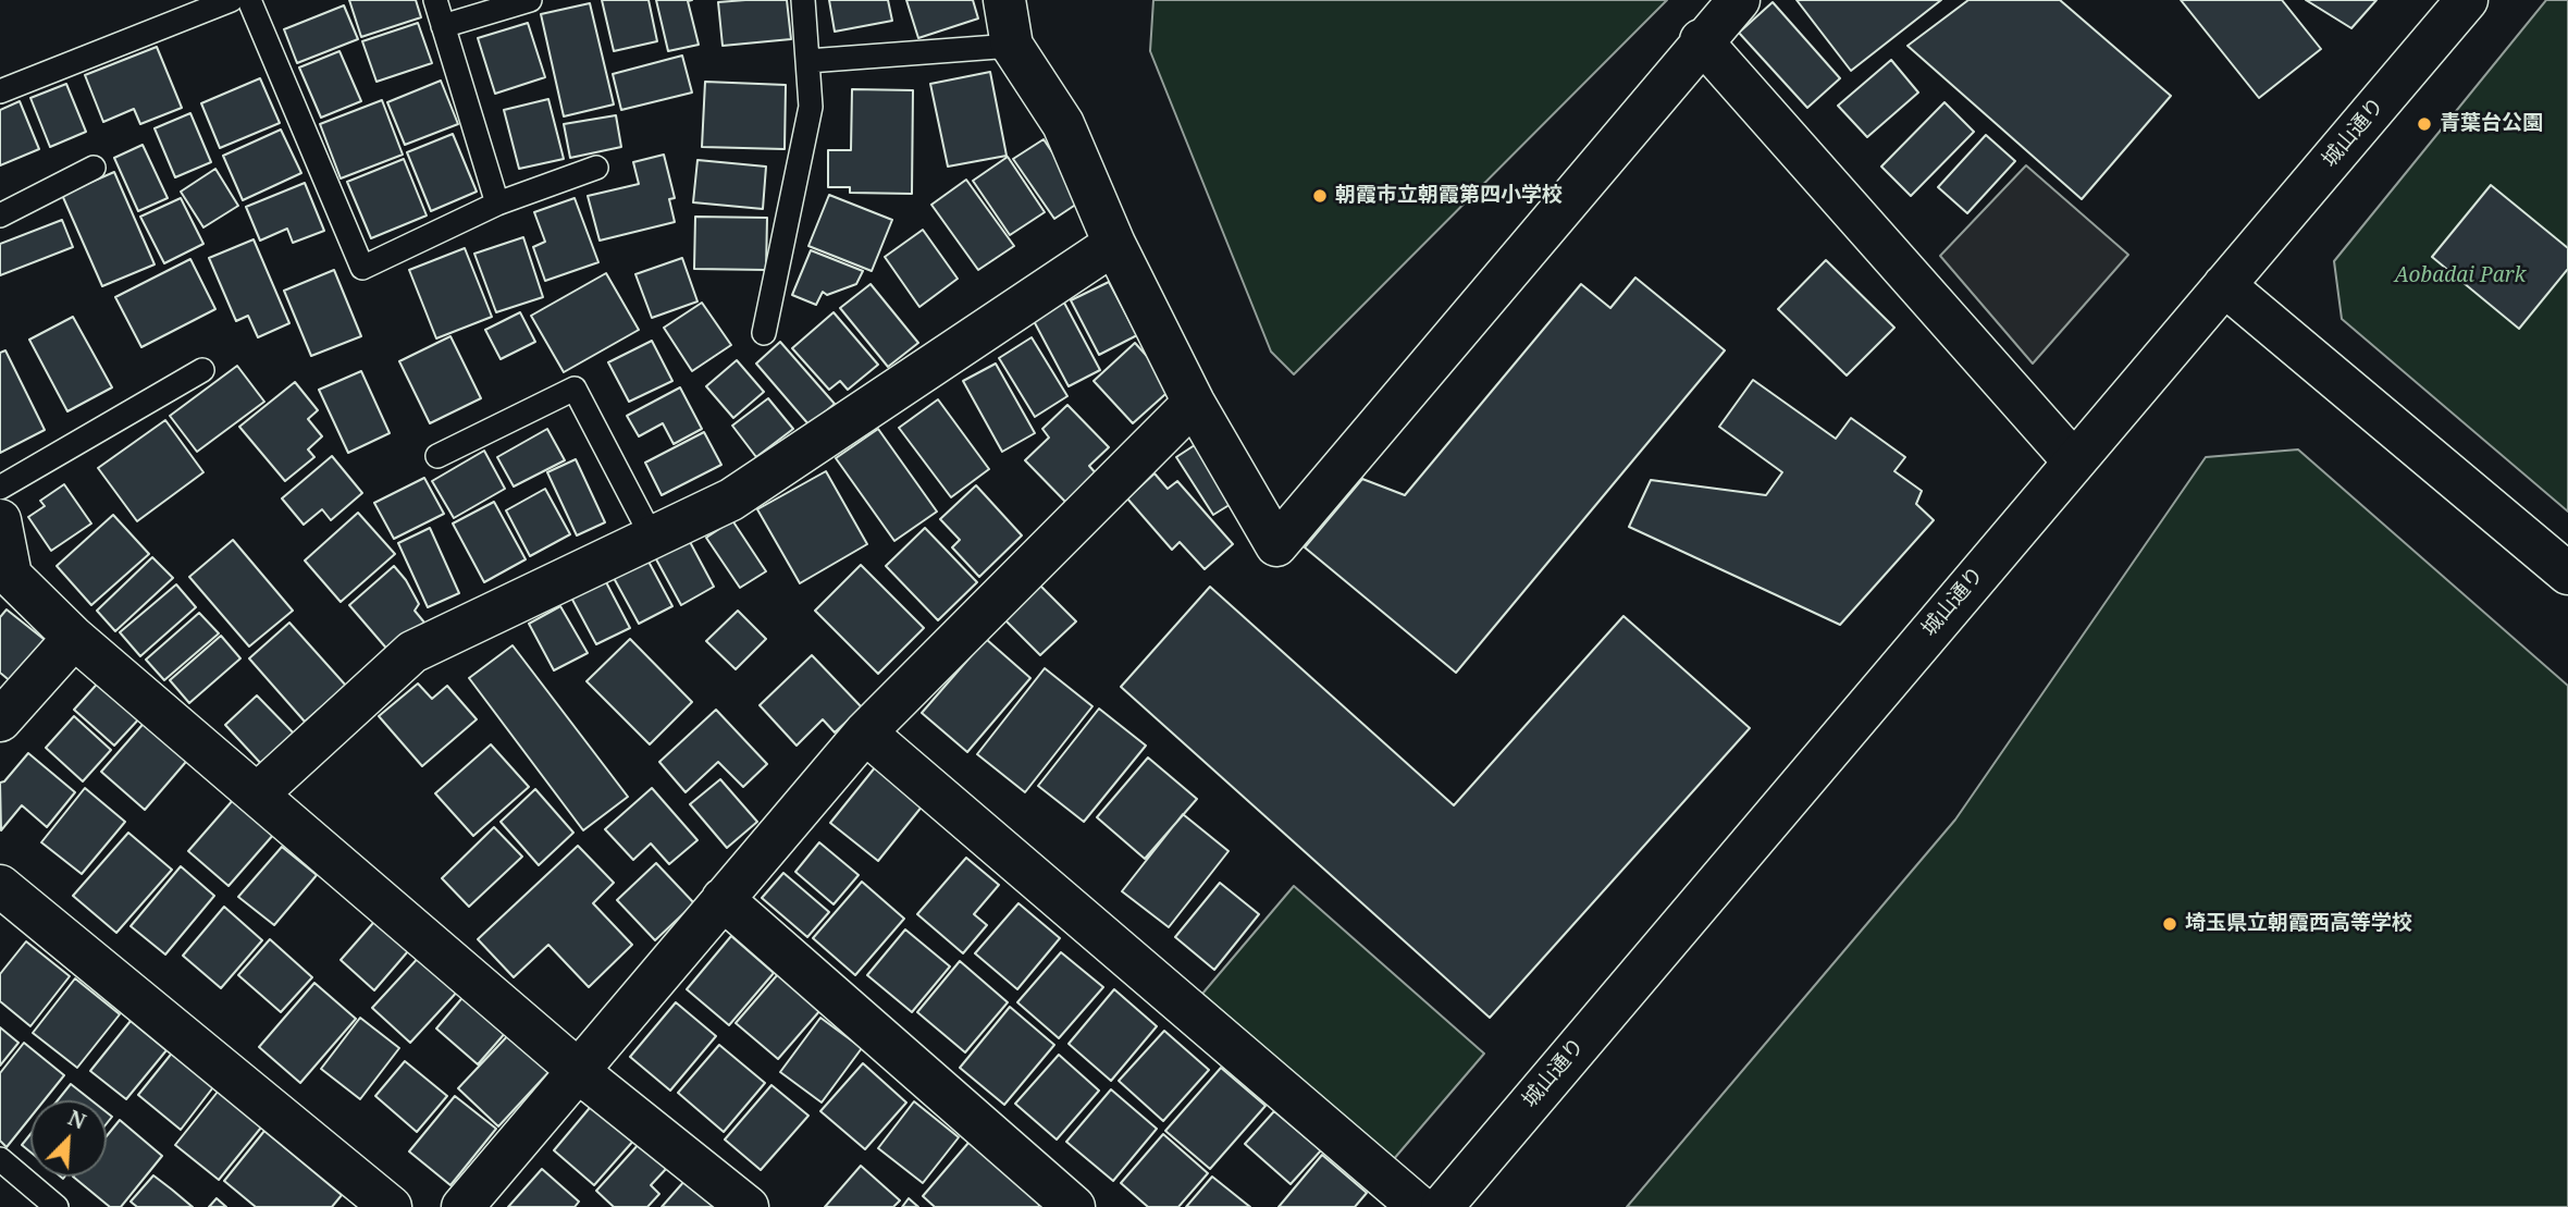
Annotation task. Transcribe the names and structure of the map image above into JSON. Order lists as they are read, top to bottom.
{
  "streets": {
    "street": ["城山通り"]
  },
  "parks": ["Aobadai Park"],
  "places": ["青葉台公園", "朝霞市立朝霞第四小学校", "埼玉県立朝霞西高等学校"],
  "north": "top right"
}
